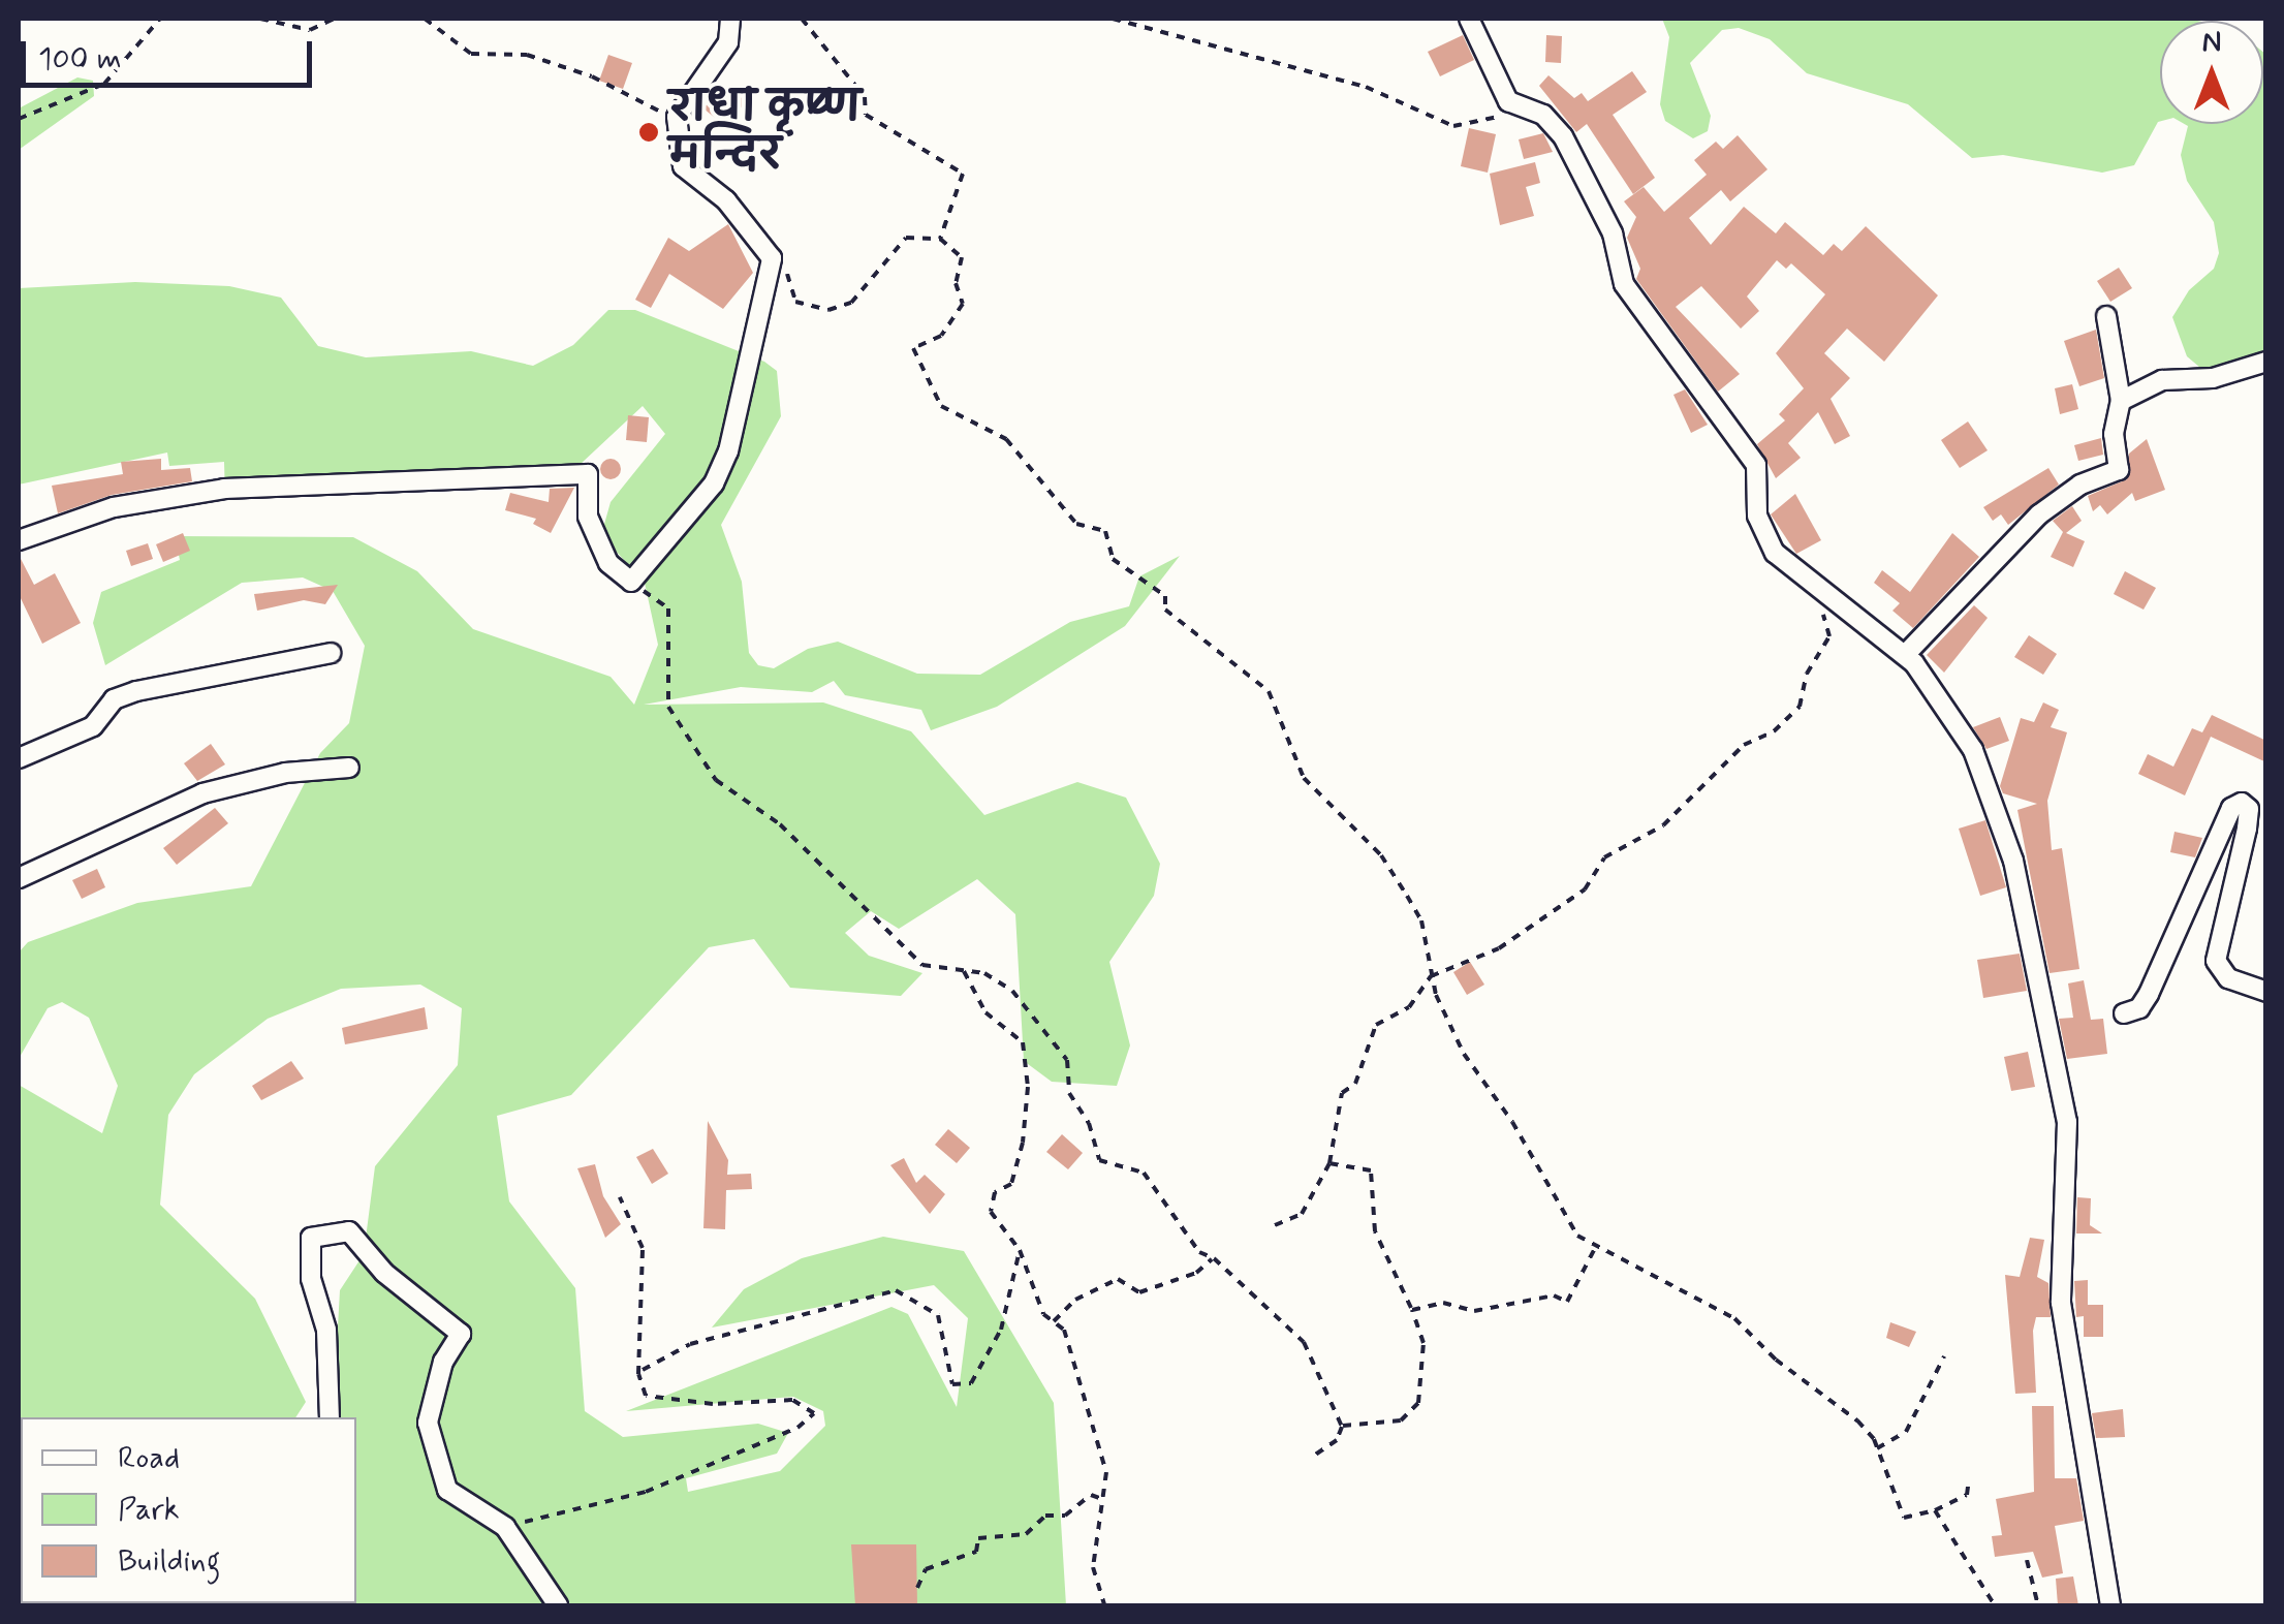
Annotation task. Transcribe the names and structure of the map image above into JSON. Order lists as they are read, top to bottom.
{
  "places": ["राधा कृष्ण मन्दिर"],
  "legend": ["Road", "Park", "Building"],
  "scale_bar": "100 m",
  "north": "top"
}
